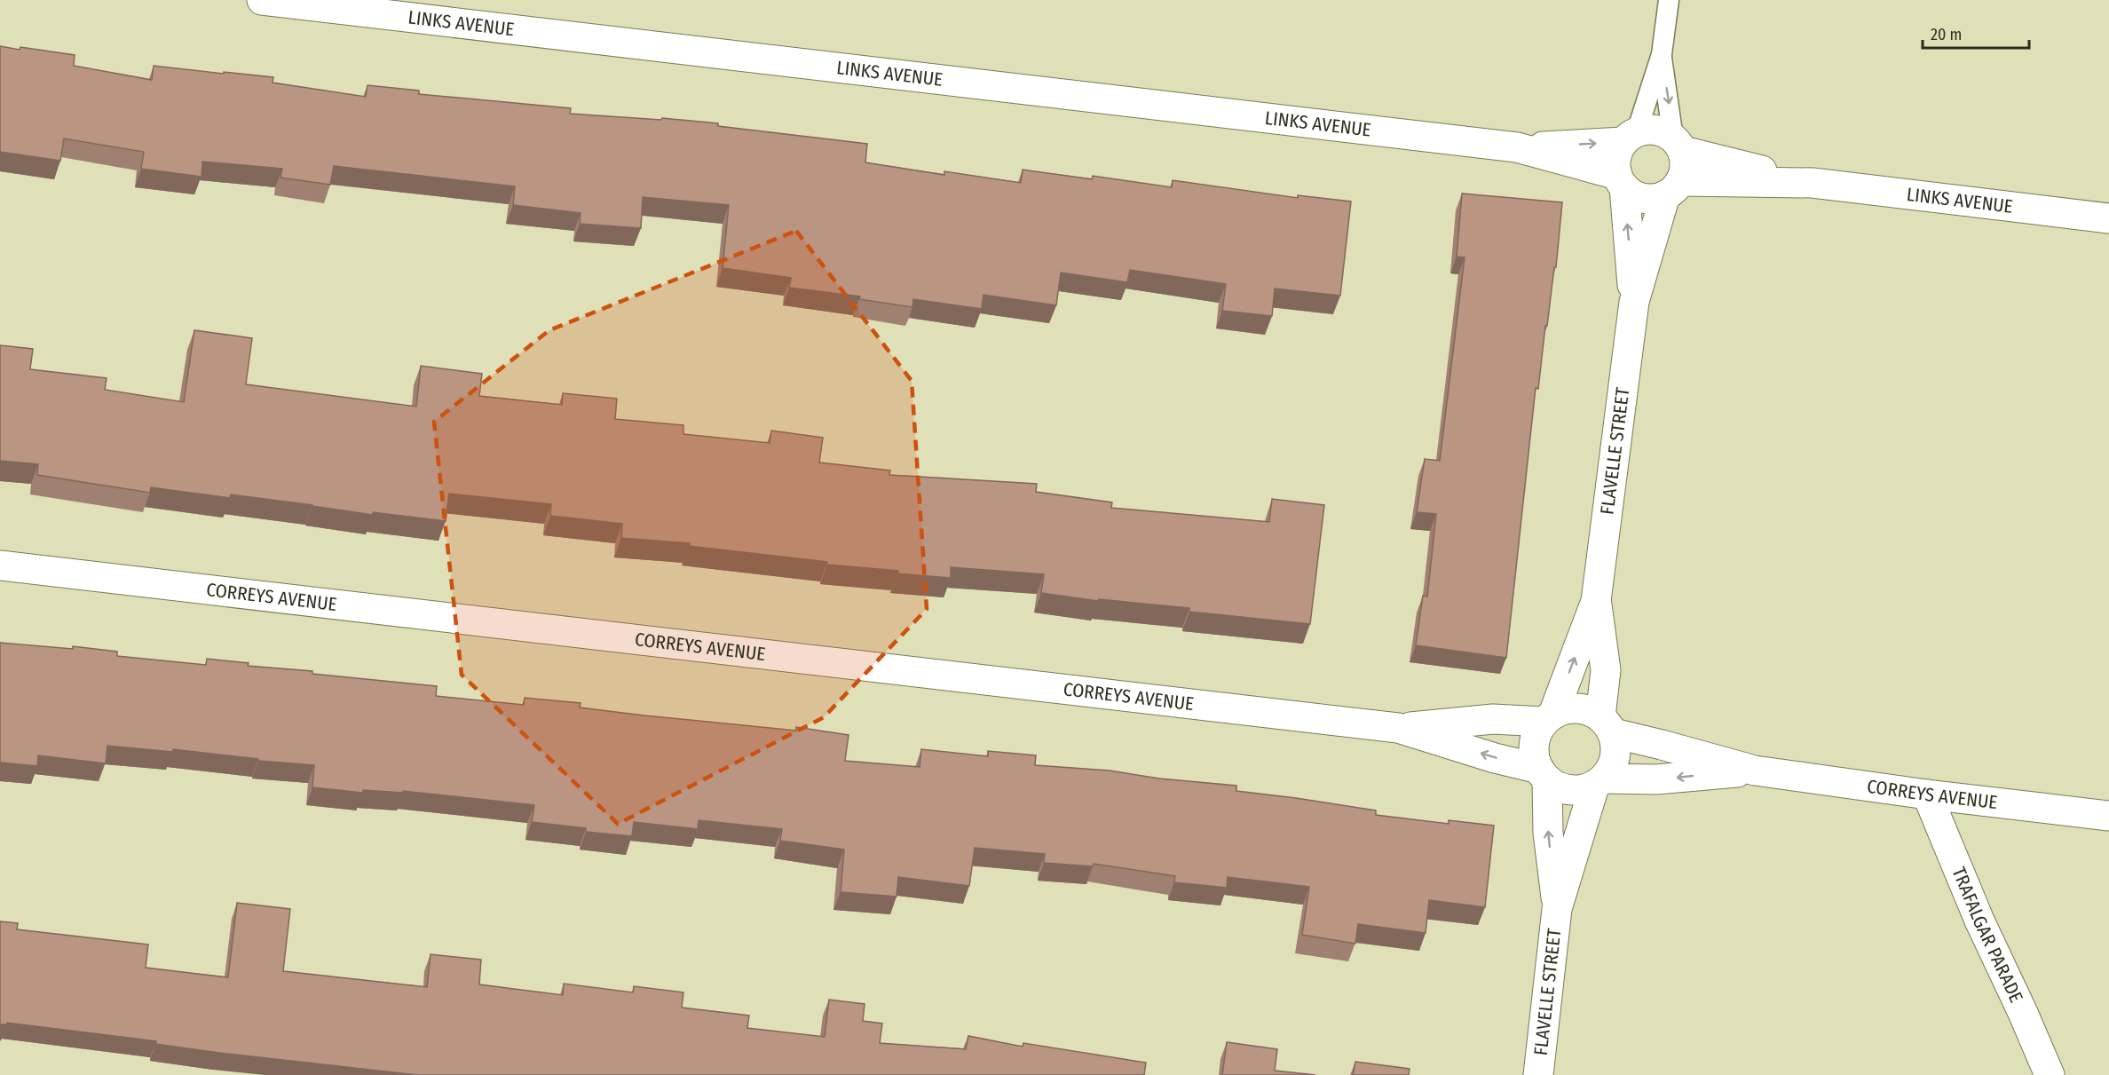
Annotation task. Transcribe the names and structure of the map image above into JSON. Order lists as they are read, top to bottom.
{
  "streets": {
    "street": [
      "LINKS AVENUE",
      "FLAVELLE STREET",
      "CORREYS AVENUE",
      "TRAFALGAR PARADE"
    ]
  },
  "crossings": [
    ["LINKS AVENUE", "FLAVELLE STREET"],
    ["FLAVELLE STREET", "CORREYS AVENUE"],
    ["CORREYS AVENUE", "TRAFALGAR PARADE"]
  ],
  "scale_bar": "20 m"
}
